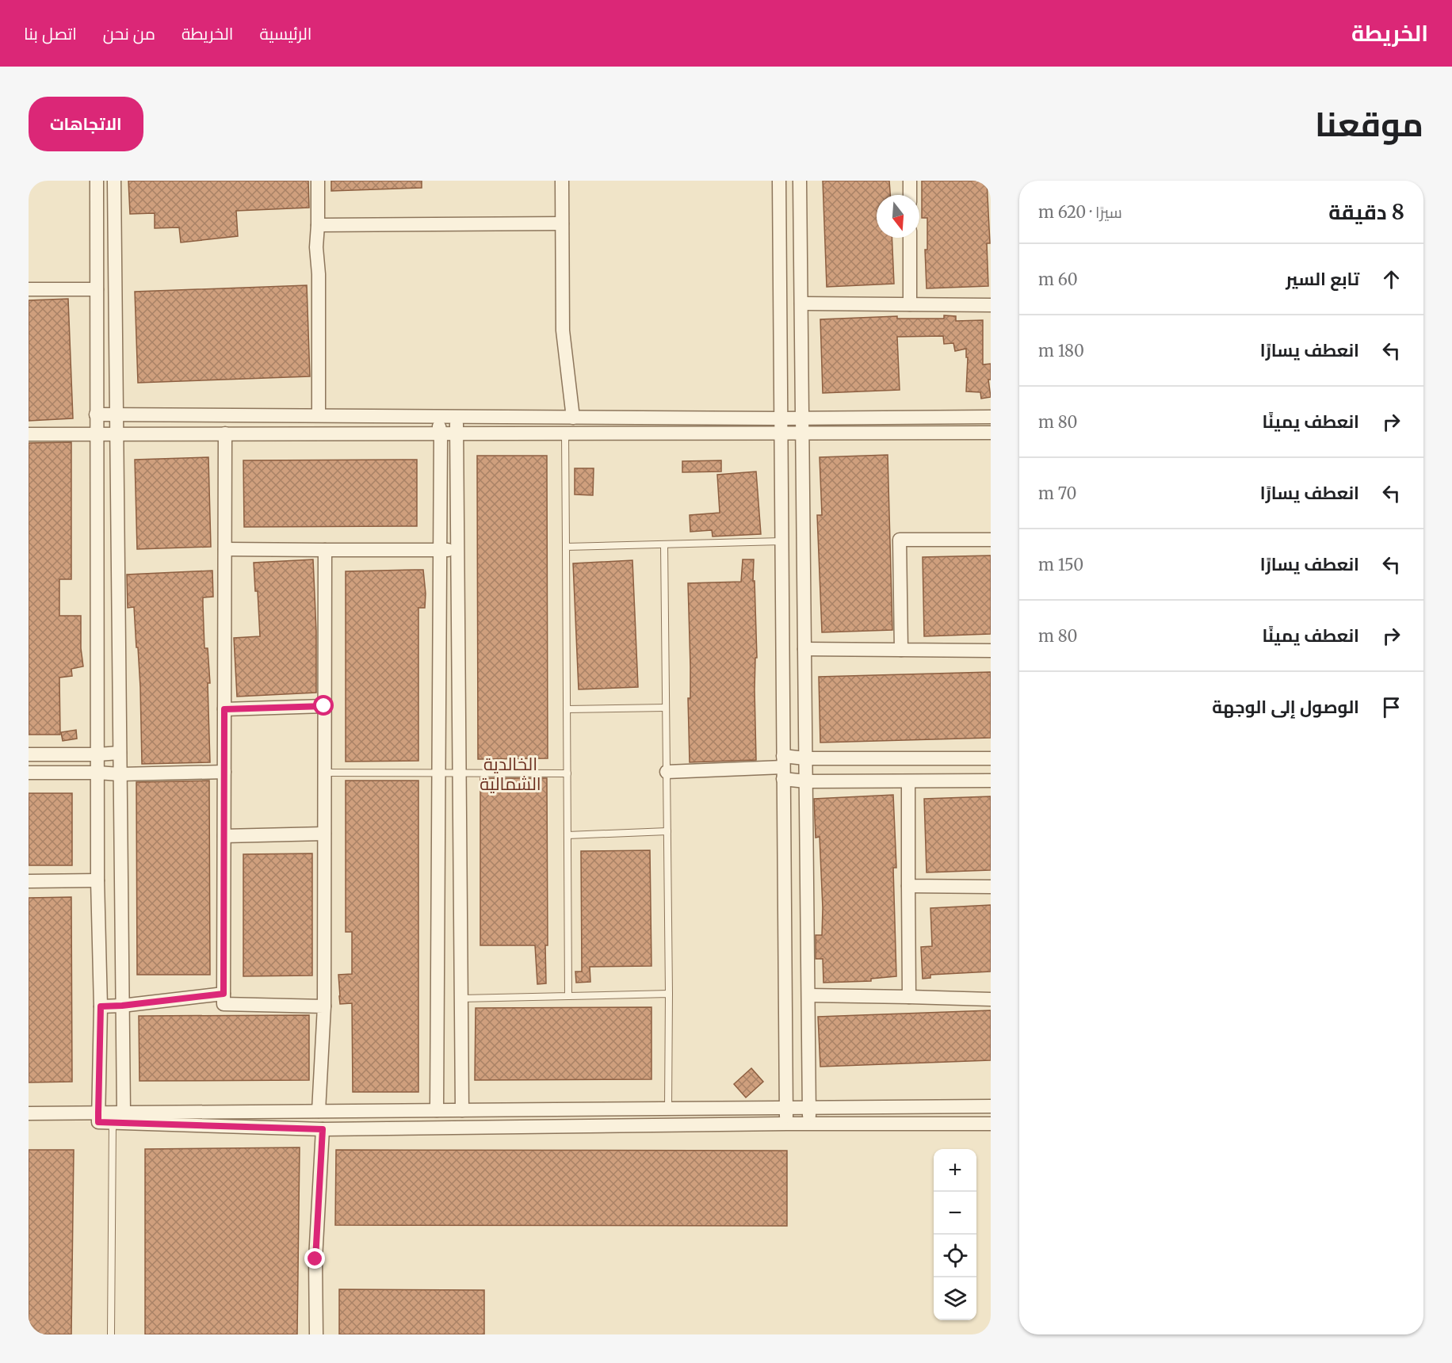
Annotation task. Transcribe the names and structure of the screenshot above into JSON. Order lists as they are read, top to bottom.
{
  "districts": ["الخالدية الشمالية"],
  "north": "bottom",
  "page": {
    "header": "الخريطة",
    "nav": [
      "الرئيسية",
      "الخريطة",
      "من نحن",
      "اتصل بنا"
    ],
    "title": "موقعنا",
    "buttons": "الاتجاهات",
    "heading": ["8 دقيقة", "سيرًا · 620 m"],
    "list": [
      ["تابع السير", "60 m"],
      ["انعطف يسارًا", "180 m"],
      ["انعطف يمينًا", "80 m"],
      ["انعطف يسارًا", "70 m"],
      ["انعطف يسارًا", "150 m"],
      ["انعطف يمينًا", "80 m"],
      "الوصول إلى الوجهة"
    ],
    "map_buttons": ["+", "−"]
  }
}
